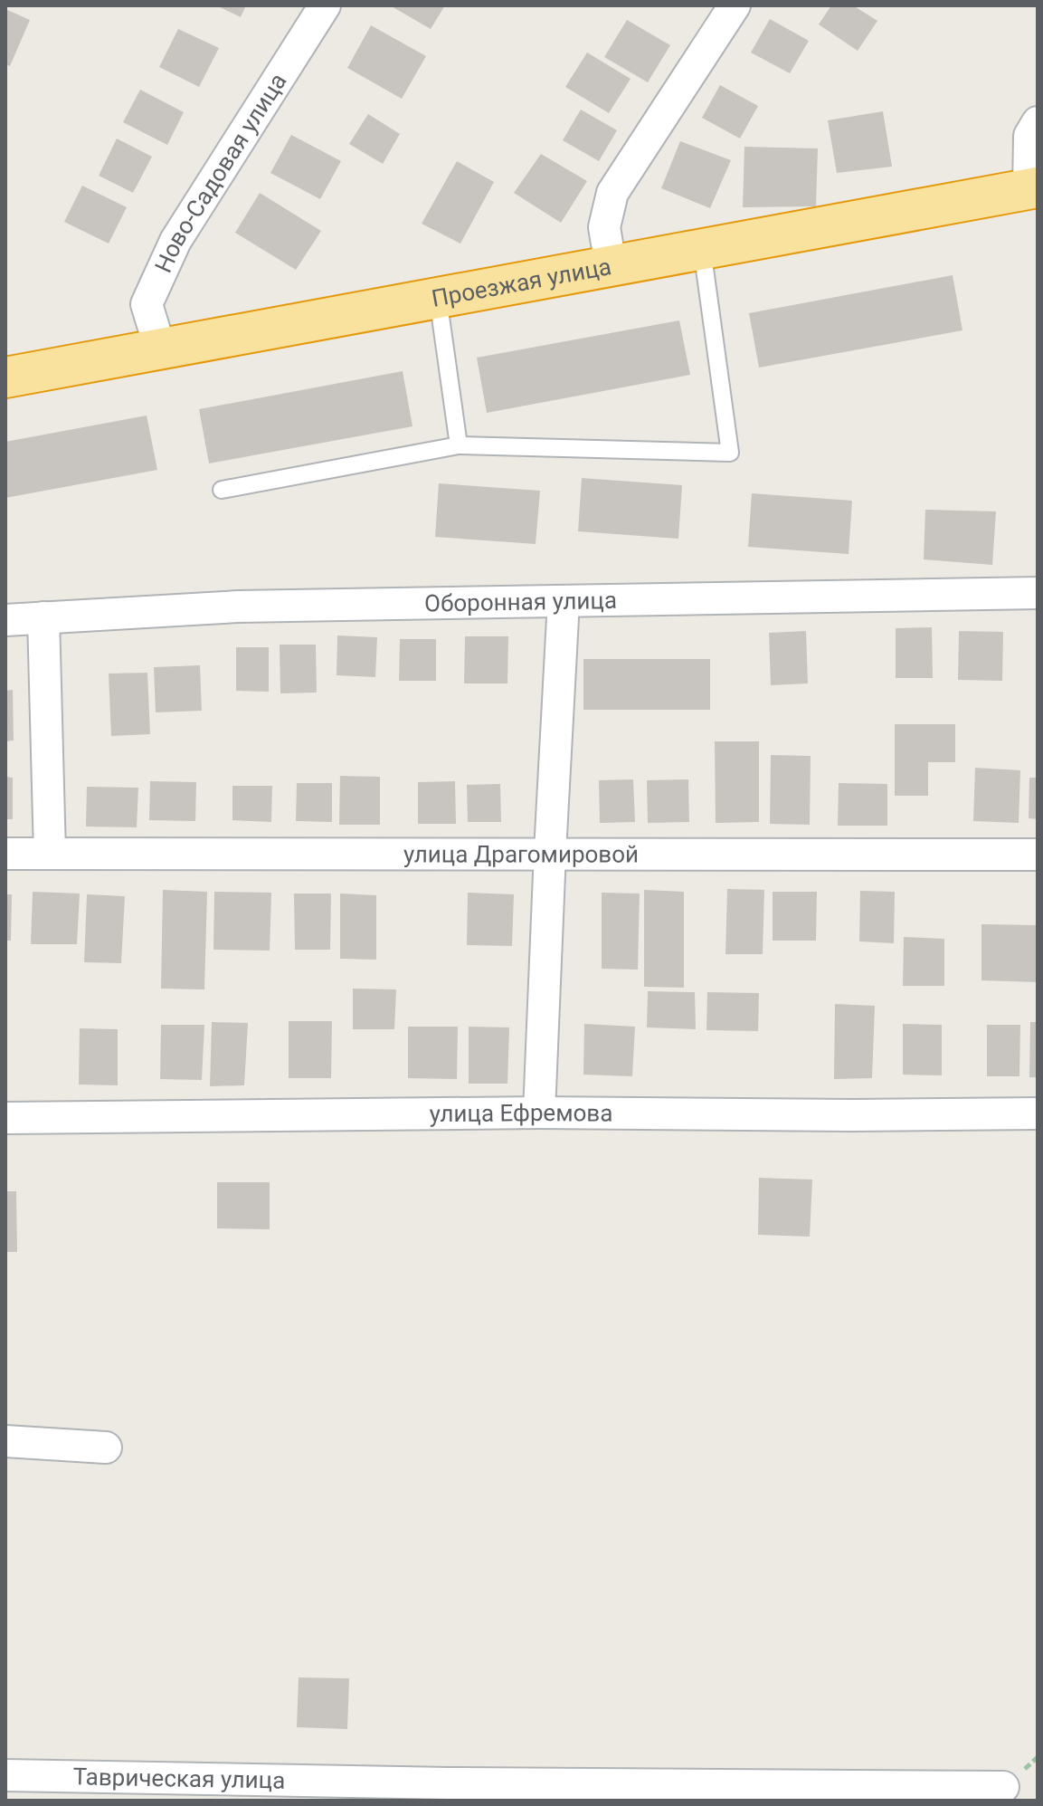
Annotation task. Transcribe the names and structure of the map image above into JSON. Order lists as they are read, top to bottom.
{
  "streets": {
    "highway": ["Проезжая улица"],
    "street": [
      "Ново-Садовая улица",
      "Оборонная улица",
      "улица Драгомировой",
      "улица Ефремова",
      "Таврическая улица"
    ]
  },
  "crossings": [
    ["Ново-Садовая улица", "Проезжая улица"]
  ]
}
